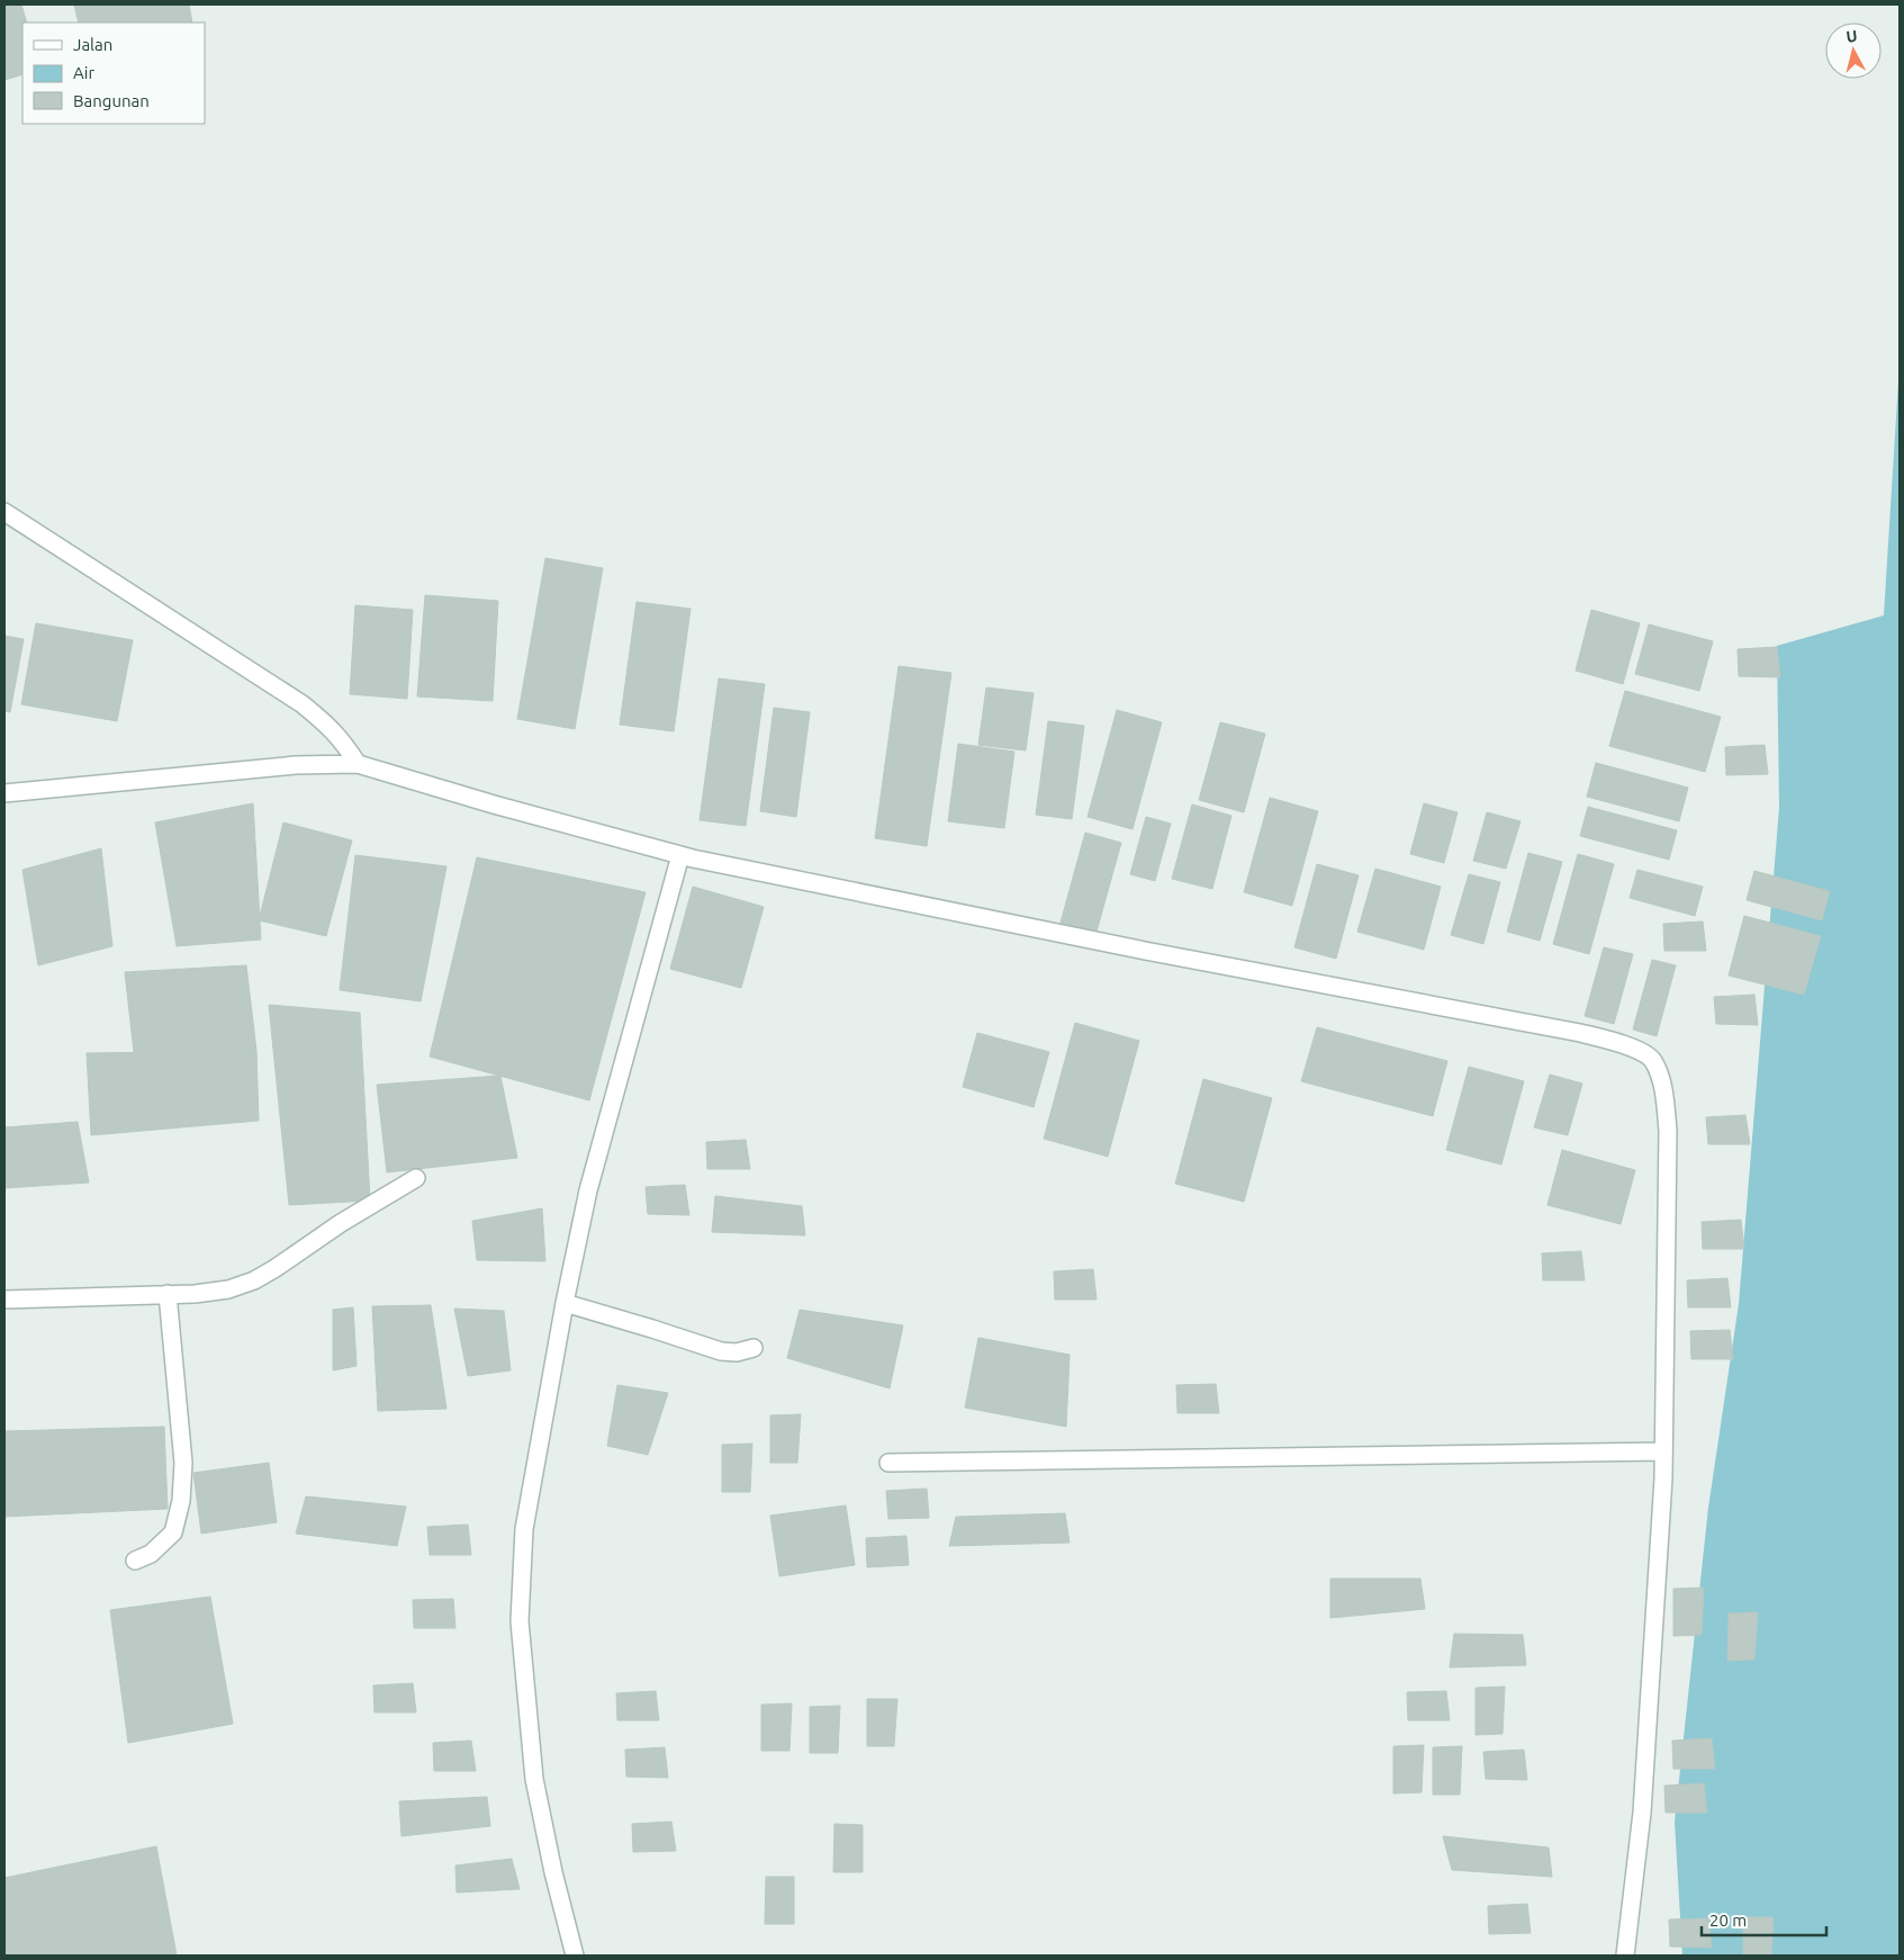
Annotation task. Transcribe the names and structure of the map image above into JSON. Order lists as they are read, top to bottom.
{
  "legend": ["Jalan", "Air", "Bangunan"],
  "scale_bar": "20 m",
  "north": "top"
}
